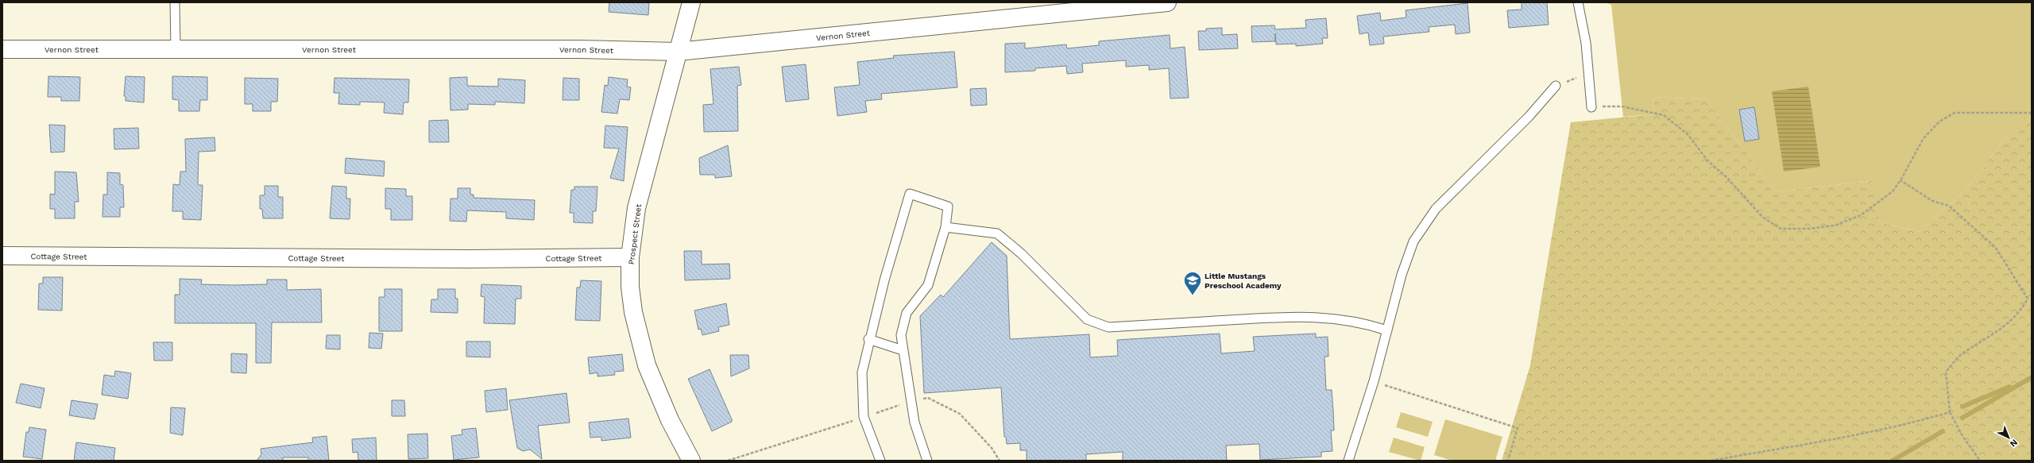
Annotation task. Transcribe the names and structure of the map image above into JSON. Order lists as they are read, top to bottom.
{
  "streets": {
    "street": ["Vernon Street", "Prospect Street", "Cottage Street"]
  },
  "crossings": [
    ["Vernon Street", "Prospect Street"],
    ["Prospect Street", "Cottage Street"]
  ],
  "places": {
    "school or university": ["Little Mustangs Preschool Academy"]
  },
  "north": "bottom right"
}
